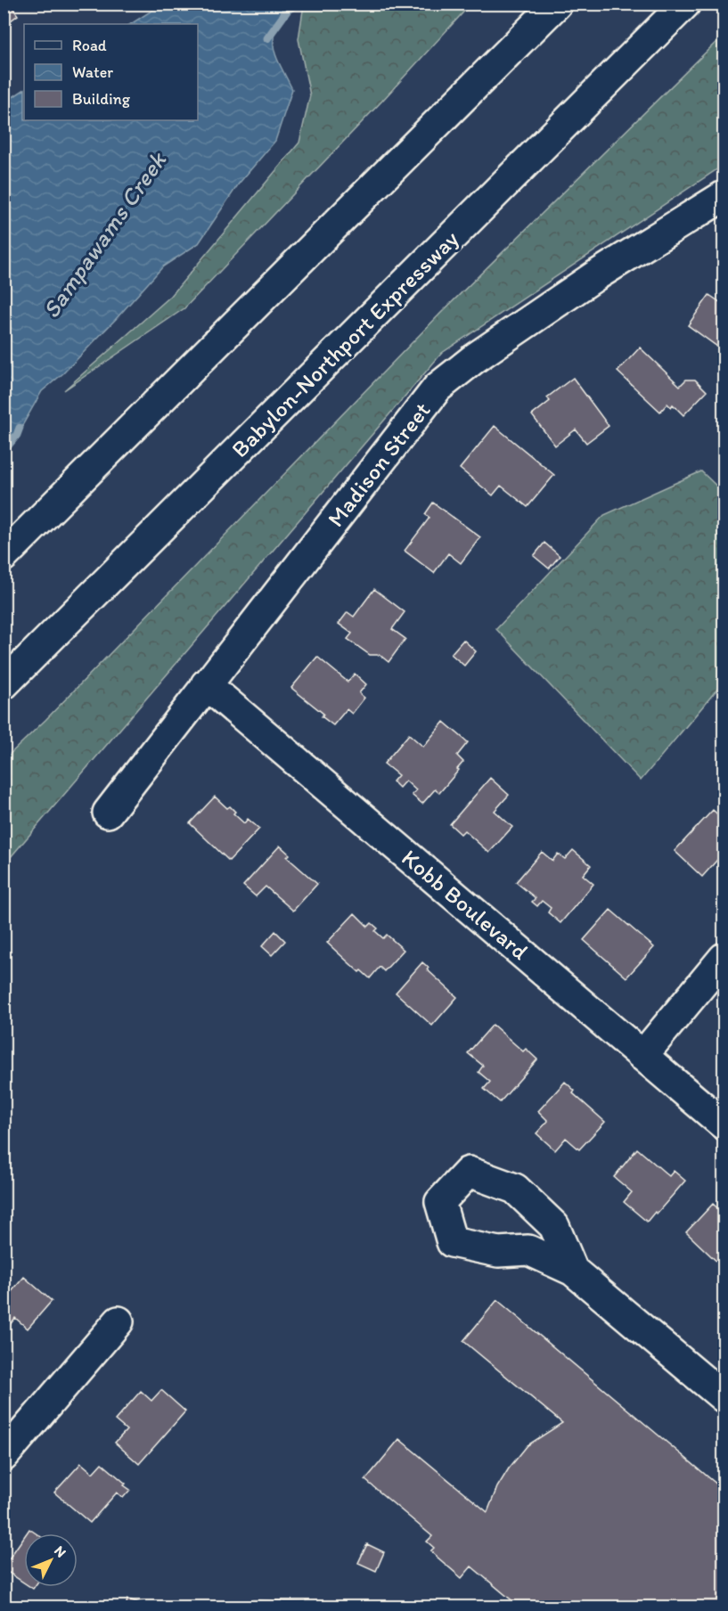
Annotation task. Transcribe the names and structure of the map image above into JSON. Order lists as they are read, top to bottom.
{
  "streets": {
    "street": ["Babylon-Northport Expressway", "Madison Street", "Kobb Boulevard"]
  },
  "crossings": [
    ["Madison Street", "Kobb Boulevard"]
  ],
  "water": ["Sampawams Creek"],
  "legend": ["Road", "Water", "Building"],
  "north": "top right"
}
